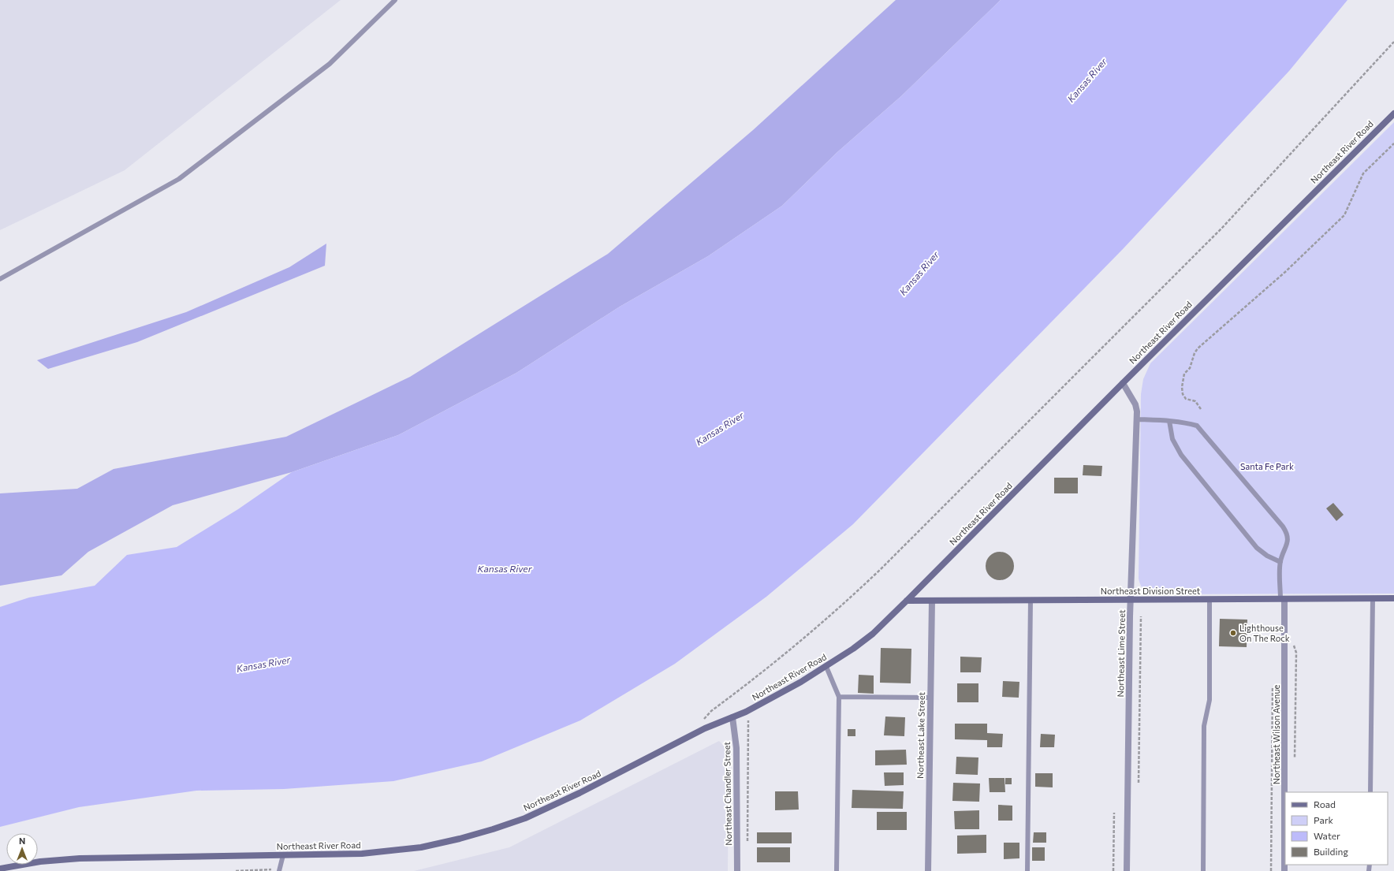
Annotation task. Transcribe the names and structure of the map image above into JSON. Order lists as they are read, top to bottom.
{
  "streets": {
    "street": [
      "Northeast River Road",
      "Northeast Division Street",
      "Northeast Lime Street",
      "Northeast Wilson Avenue",
      "Northeast Lake Street",
      "Northeast Chandler Street"
    ]
  },
  "crossings": [
    ["Northeast River Road", "Northeast Division Street"],
    ["Northeast River Road", "Northeast Lime Street"],
    ["Northeast River Road", "Northeast Chandler Street"],
    ["Northeast Division Street", "Northeast Lime Street"],
    ["Northeast Division Street", "Northeast Wilson Avenue"],
    ["Northeast Division Street", "Northeast Lake Street"]
  ],
  "water": ["Kansas River"],
  "parks": ["Santa Fe Park"],
  "places": ["Lighthouse On The Rock"],
  "legend": [
    "Road",
    "Park",
    "Water",
    "Building"
  ],
  "north": "top"
}
